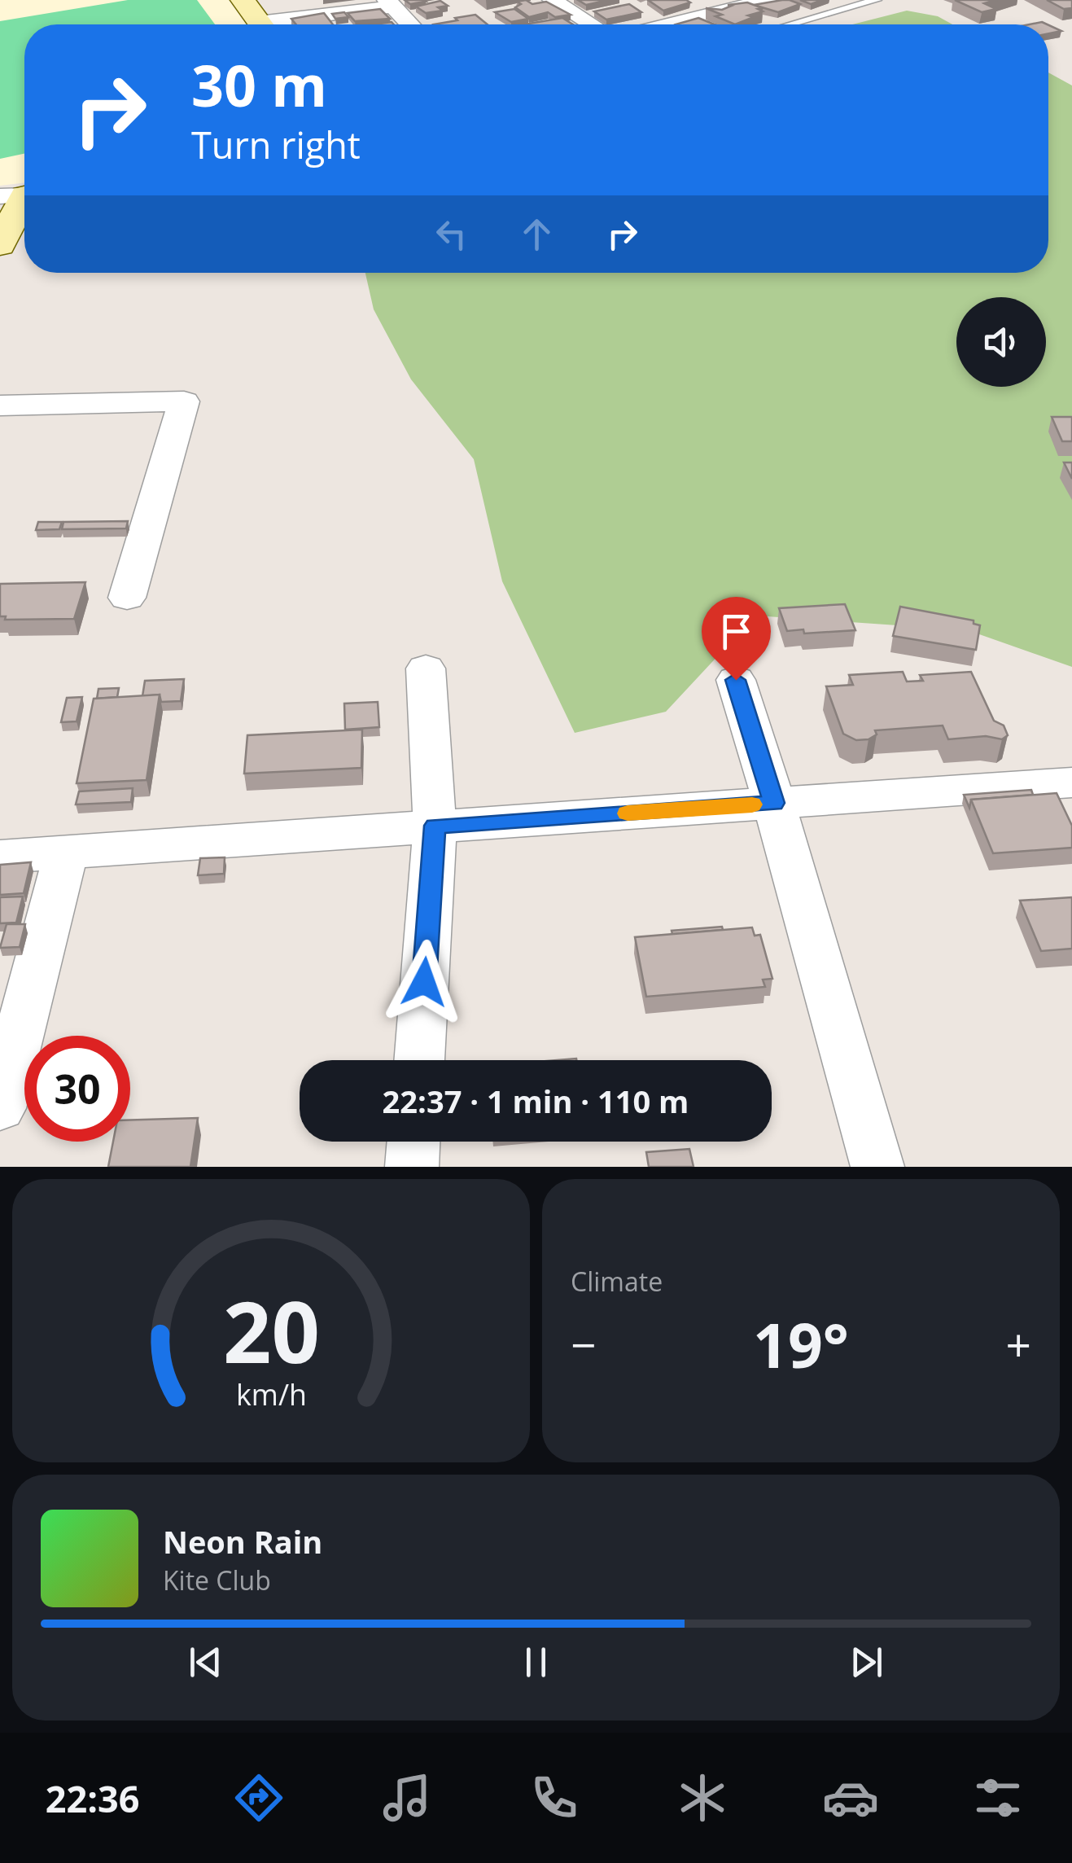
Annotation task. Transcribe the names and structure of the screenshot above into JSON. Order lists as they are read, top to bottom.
{
  "page": {
    "turn": ["30 m", "Turn right"],
    "limit": "30",
    "trip": "22:37 · 1 min · 110 m",
    "tile": "Climate",
    "heat": ["−", "19°", "+"],
    "song": ["Neon Rain", "Kite Club"],
    "tabs": "22:36",
    "gauge": ["20", "km/h"]
  }
}
